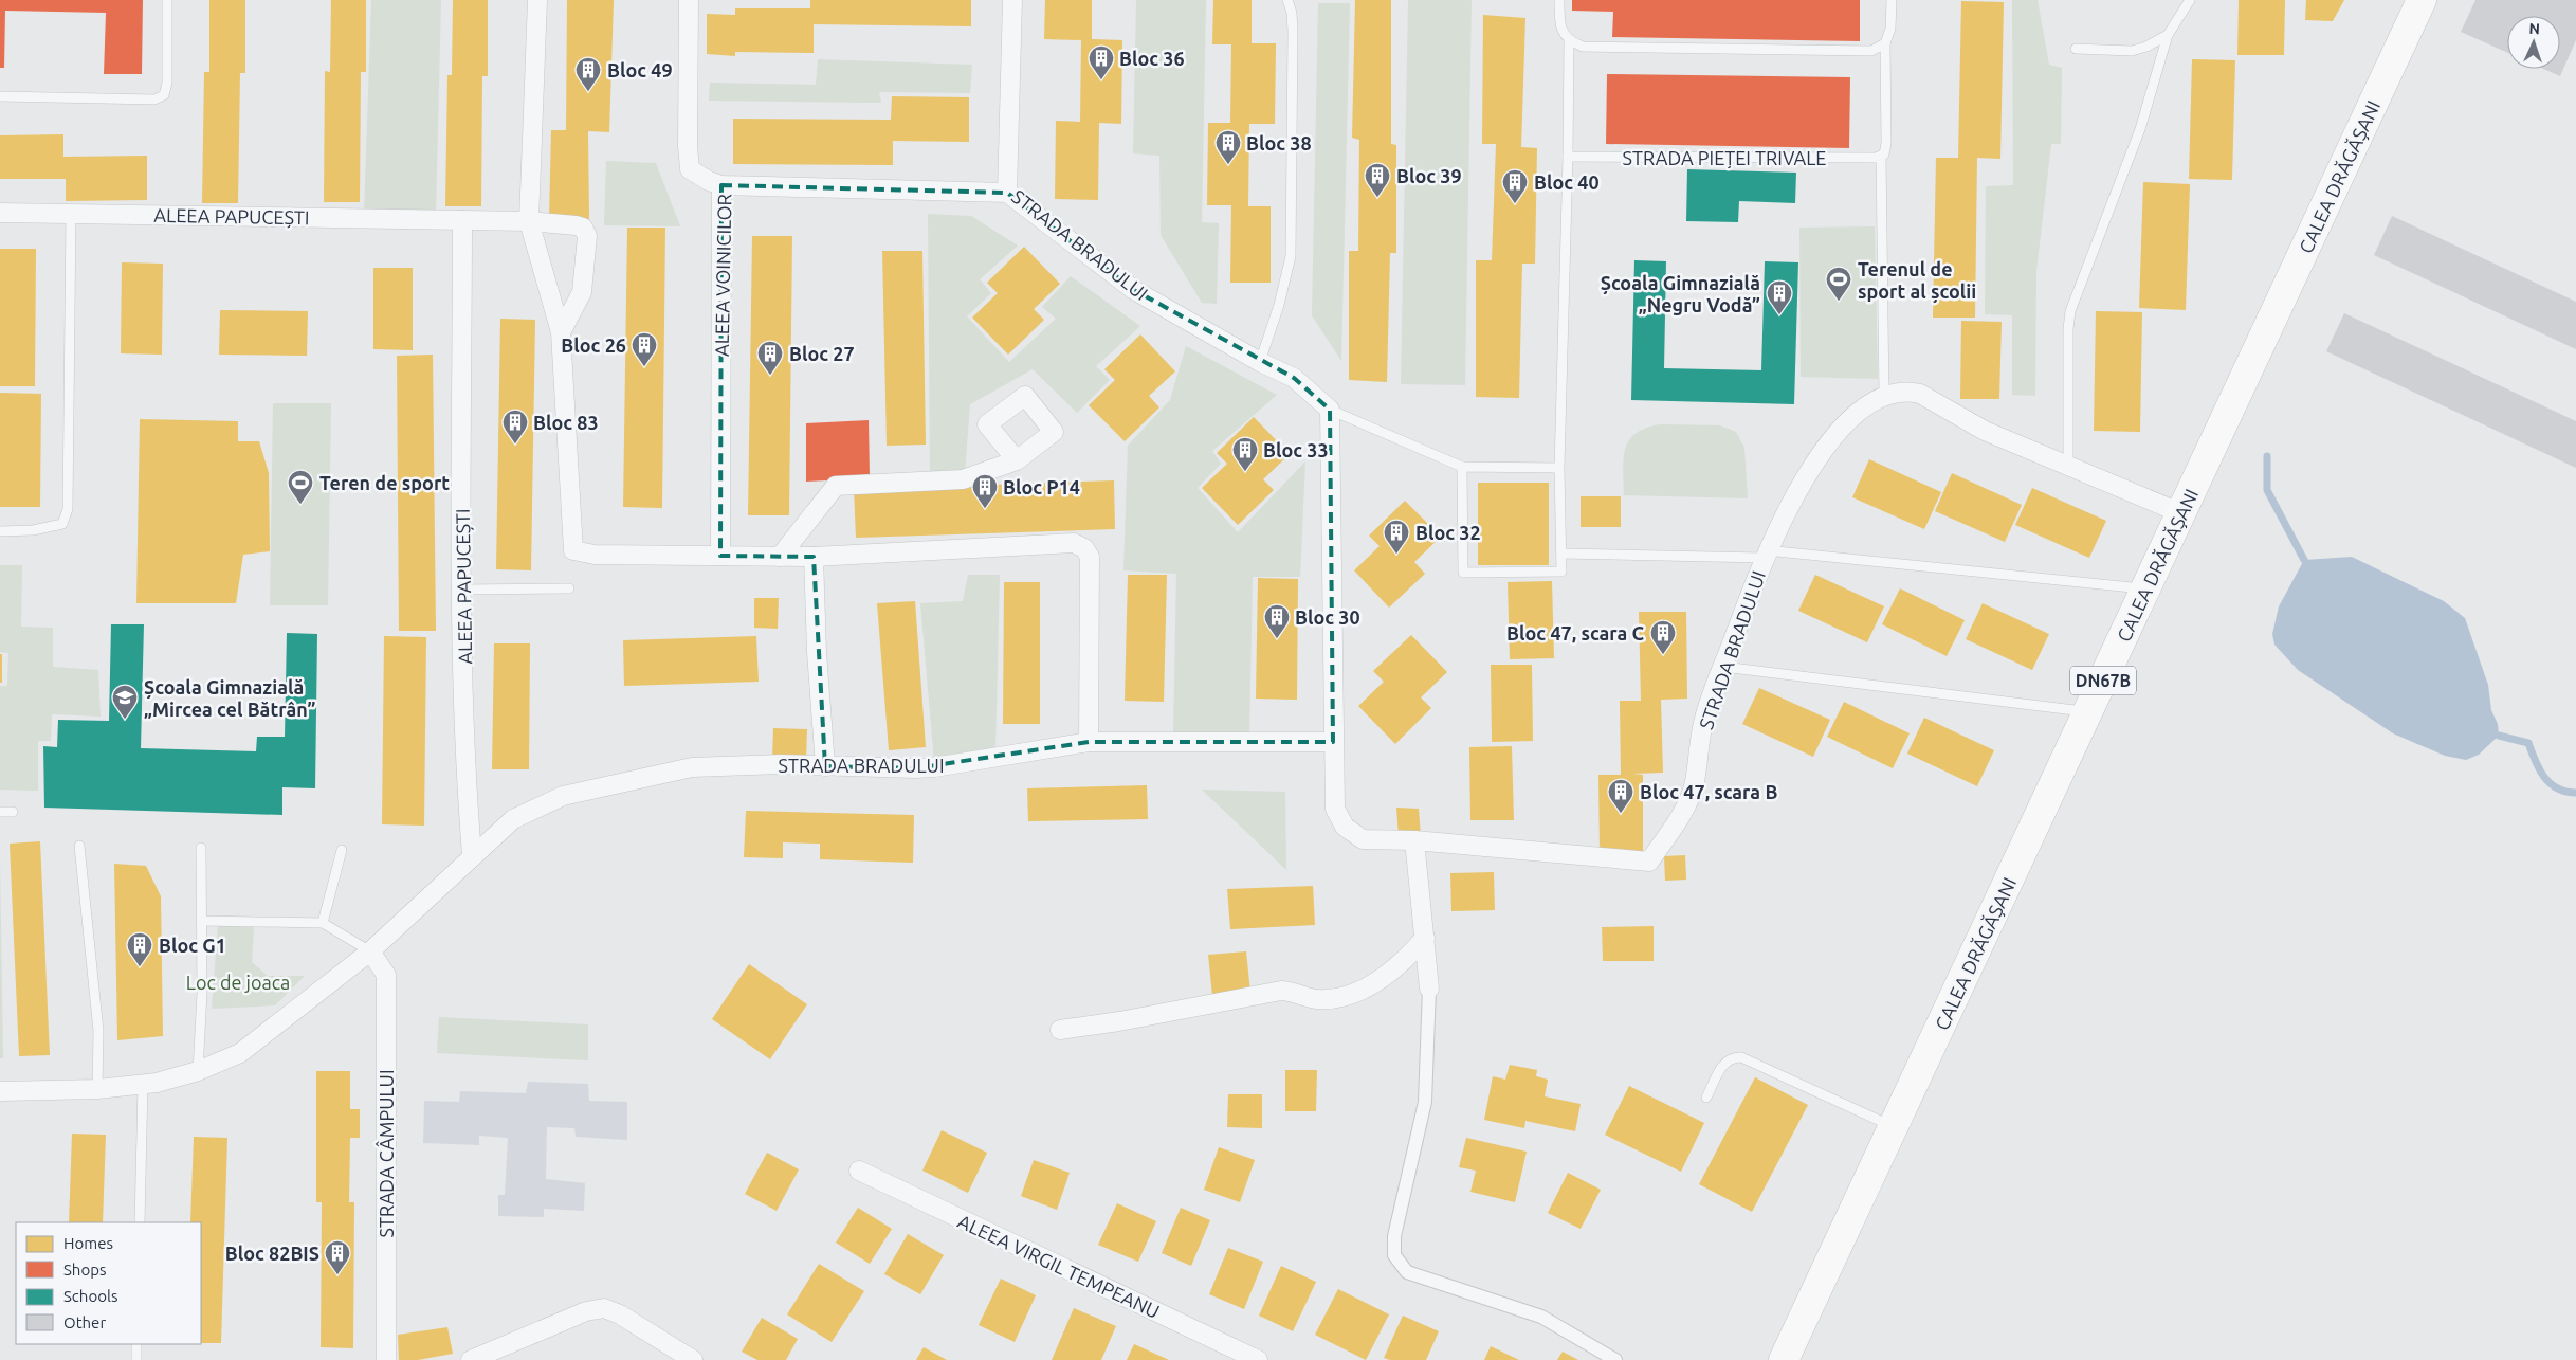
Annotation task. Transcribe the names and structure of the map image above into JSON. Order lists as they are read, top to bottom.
{
  "streets": {
    "main road": ["CALEA DRĂGĂȘANI", "DN67B"],
    "street": [
      "ALEEA PAPUCEȘTI",
      "STRADA BRADULUI",
      "ALEEA VOINICILOR",
      "STRADA CÂMPULUI",
      "ALEEA VIRGIL TEMPEANU"
    ],
    "lane": ["STRADA PIEȚEI TRIVALE"]
  },
  "crossings": [
    ["CALEA DRĂGĂȘANI", "STRADA BRADULUI"],
    ["ALEEA PAPUCEȘTI", "STRADA BRADULUI"],
    ["STRADA BRADULUI", "ALEEA VOINICILOR"],
    ["STRADA BRADULUI", "STRADA CÂMPULUI"]
  ],
  "parks": ["Loc de joaca"],
  "places": {
    "building": [
      "Bloc 36",
      "Bloc 49",
      "Bloc 38",
      "Bloc 39",
      "Bloc 40",
      "Școala Gimnazială „Negru Vodă”",
      "Bloc 26",
      "Bloc 27",
      "Bloc 83",
      "Bloc 33",
      "Bloc P14",
      "Bloc 32",
      "Bloc 30",
      "Bloc 47, scara C",
      "Bloc 47, scara B",
      "Bloc G1",
      "Bloc 82BIS"
    ],
    "sports": ["Terenul de sport al școlii", "Teren de sport"],
    "school or university": ["Școala Gimnazială „Mircea cel Bătrân”"]
  },
  "legend": [
    "Homes",
    "Shops",
    "Schools",
    "Other"
  ],
  "north": "top"
}
